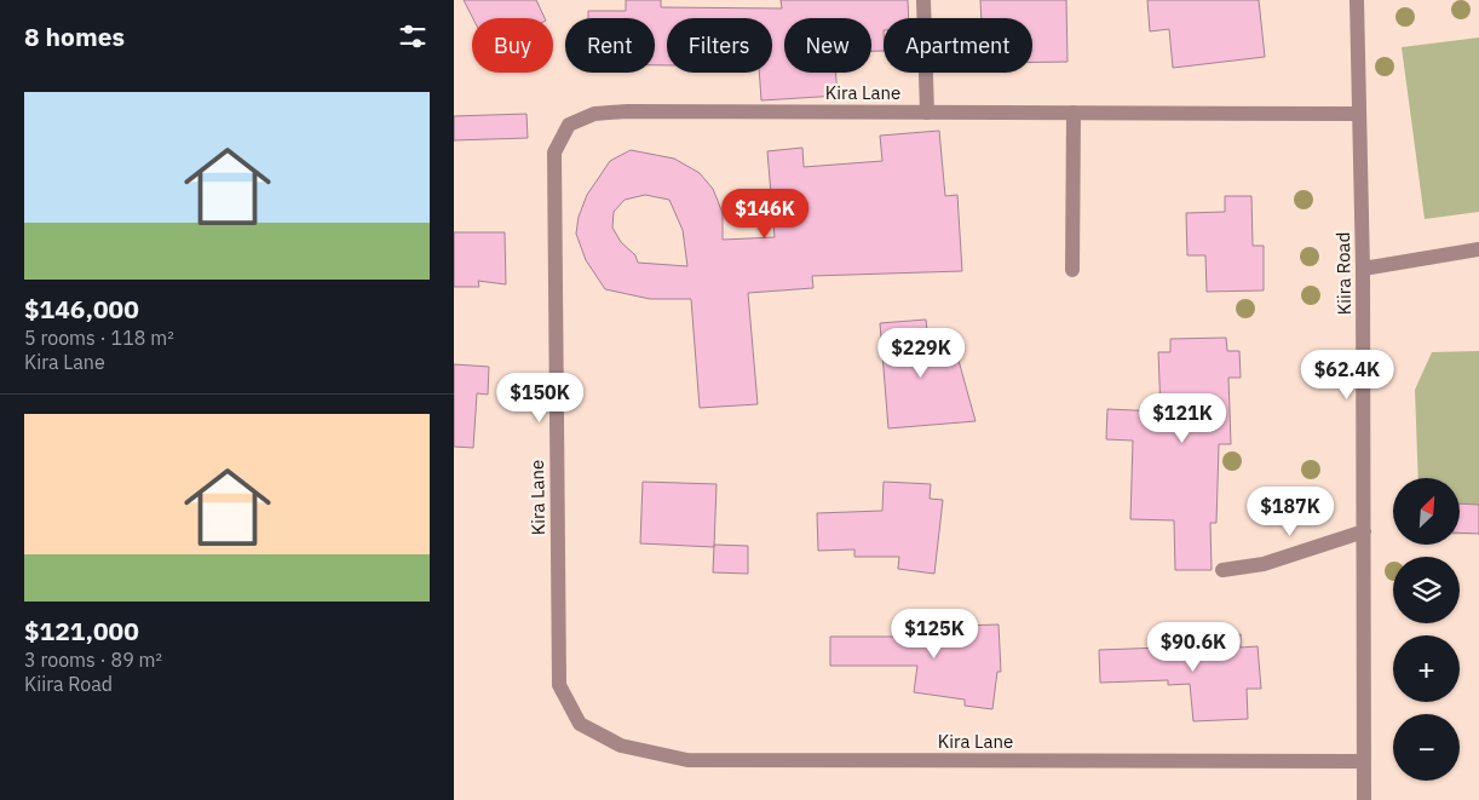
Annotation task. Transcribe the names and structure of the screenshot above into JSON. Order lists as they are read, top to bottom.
{
  "streets": {
    "street": ["Kira Lane", "Kiira Road"]
  },
  "crossings": [
    ["Kira Lane", "Kiira Road"]
  ],
  "north": "top right",
  "page": {
    "heading": "8 homes",
    "chip": [
      "Buy",
      "Rent",
      "Filters",
      "New",
      "Apartment"
    ],
    "list": [
      {
        "name": "$146,000",
        "note": "5 rooms · 118 m² · Kira Lane"
      },
      {
        "name": "$121,000",
        "note": "3 rooms · 89 m² · Kiira Road"
      }
    ],
    "price": [
      "$146K",
      "$229K",
      "$62.4K",
      "$150K",
      "$121K",
      "$187K",
      "$125K",
      "$90.6K"
    ],
    "map_buttons": ["+", "−"]
  }
}
